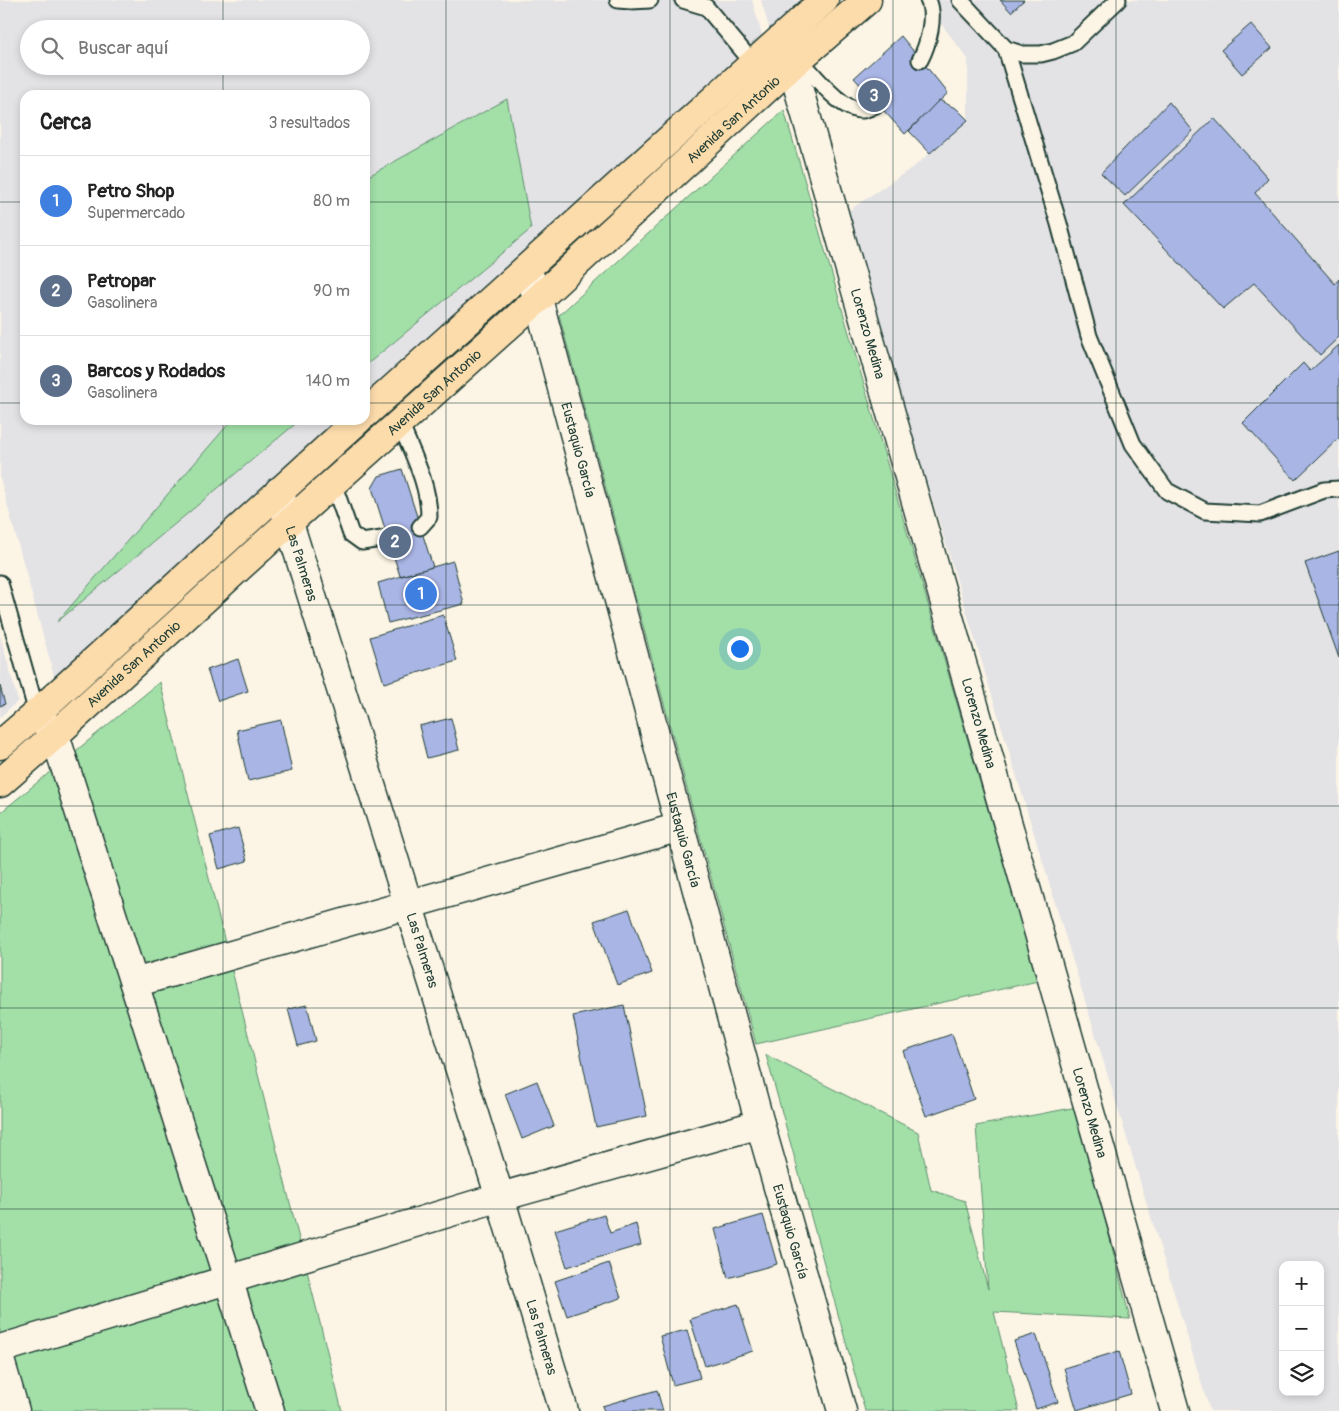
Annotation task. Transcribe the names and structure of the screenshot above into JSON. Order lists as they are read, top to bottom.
{
  "streets": {
    "main road": ["Avenida San Antonio"],
    "street": ["Lorenzo Medina", "Eustaquio García", "Las Palmeras"]
  },
  "crossings": [
    ["Avenida San Antonio", "Lorenzo Medina"],
    ["Avenida San Antonio", "Eustaquio García"],
    ["Avenida San Antonio", "Las Palmeras"]
  ],
  "page": {
    "search": "Buscar aquí",
    "pins": ["3", "2", "1"],
    "heading": ["Cerca", "3 resultados"],
    "list": [
      {
        "mark": "1",
        "name": "Petro Shop",
        "note": "Supermercado",
        "value": "80 m"
      },
      {
        "mark": "2",
        "name": "Petropar",
        "note": "Gasolinera",
        "value": "90 m"
      },
      {
        "mark": "3",
        "name": "Barcos y Rodados",
        "note": "Gasolinera",
        "value": "140 m"
      }
    ],
    "map_buttons": ["+", "−"]
  }
}
